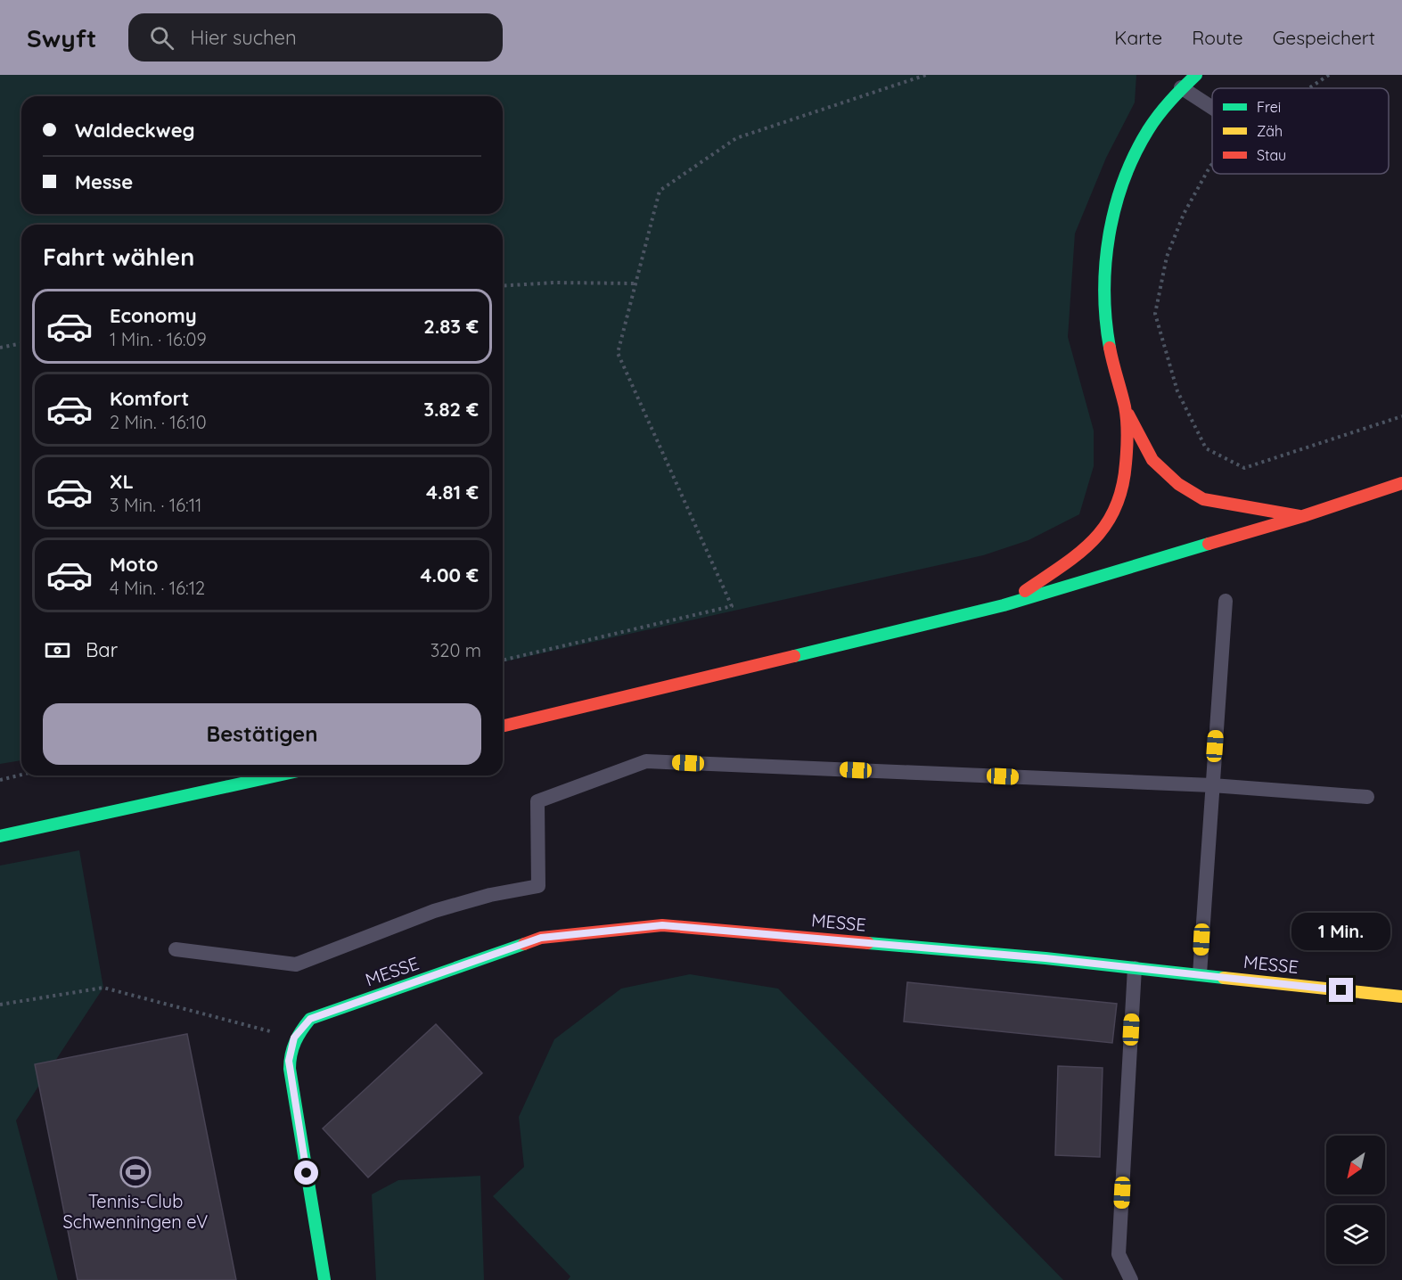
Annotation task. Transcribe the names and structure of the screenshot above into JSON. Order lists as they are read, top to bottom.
{
  "streets": {
    "main road": ["MESSE"]
  },
  "places": {
    "sports": ["Tennis-Club Schwenningen eV"]
  },
  "legend": ["Frei", "Zäh", "Stau"],
  "north": "bottom left",
  "page": {
    "header": "Swyft",
    "search": "Hier suchen",
    "nav": ["Karte", "Route", "Gespeichert"],
    "banner": ["Waldeckweg", "Messe"],
    "heading": "Fahrt wählen",
    "list": [
      {
        "name": "Economy",
        "note": "1 Min. · 16:09",
        "value": "2.83 €"
      },
      {
        "name": "Komfort",
        "note": "2 Min. · 16:10",
        "value": "3.82 €"
      },
      {
        "name": "XL",
        "note": "3 Min. · 16:11",
        "value": "4.81 €"
      },
      {
        "name": "Moto",
        "note": "4 Min. · 16:12",
        "value": "4.00 €"
      }
    ],
    "pay": ["Bar", "320 m"],
    "buttons": "Bestätigen",
    "bubble": "1 Min."
  }
}
